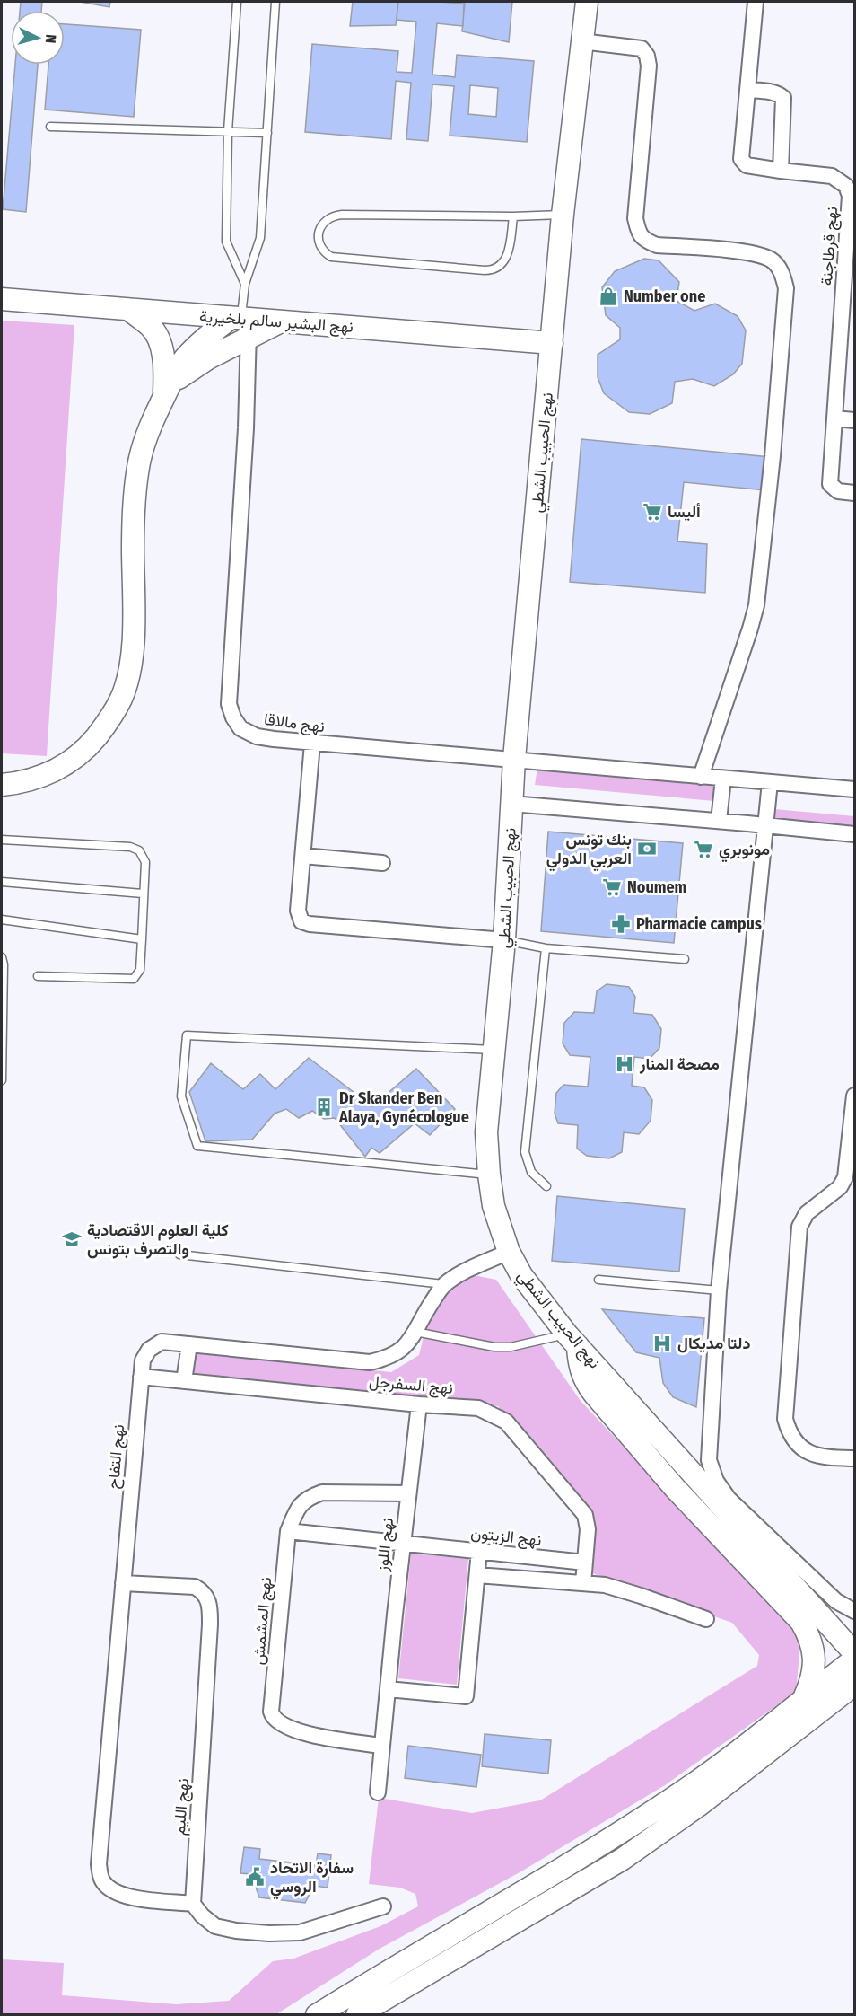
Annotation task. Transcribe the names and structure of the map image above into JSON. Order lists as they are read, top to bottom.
{
  "streets": {
    "street": [
      "نهج قرطاجنة",
      "نهج البشير سالم بلخيرية",
      "نهج الحبيب الشطي",
      "نهج مالاقا",
      "نهج السفرجل",
      "نهج التفاح",
      "نهج الزيتون",
      "نهج اللوز",
      "نهج المشمش",
      "نهج الليم"
    ]
  },
  "crossings": [
    ["نهج البشير سالم بلخيرية", "نهج الحبيب الشطي"],
    ["نهج البشير سالم بلخيرية", "نهج مالاقا"],
    ["نهج الحبيب الشطي", "نهج مالاقا"],
    ["نهج الحبيب الشطي", "نهج التفاح"],
    ["نهج السفرجل", "نهج التفاح"],
    ["نهج السفرجل", "نهج الزيتون"],
    ["نهج السفرجل", "نهج اللوز"],
    ["نهج التفاح", "نهج الليم"],
    ["نهج الزيتون", "نهج اللوز"],
    ["نهج اللوز", "نهج المشمش"]
  ],
  "places": {
    "shop": ["Number one"],
    "supermarket": ["أليسا", "مونوبري", "Noumem"],
    "bank": ["بنك تونس العربي الدولي"],
    "pharmacy": ["Pharmacie campus"],
    "hospital": ["مصحة المنار", "دلتا مديكال"],
    "building": ["Dr Skander Ben Alaya, Gynécologue"],
    "school or university": ["كلية العلوم الاقتصادية والتصرف بتونس"],
    "public building": ["سفارة الاتحاد الروسي"]
  },
  "north": "right"
}
